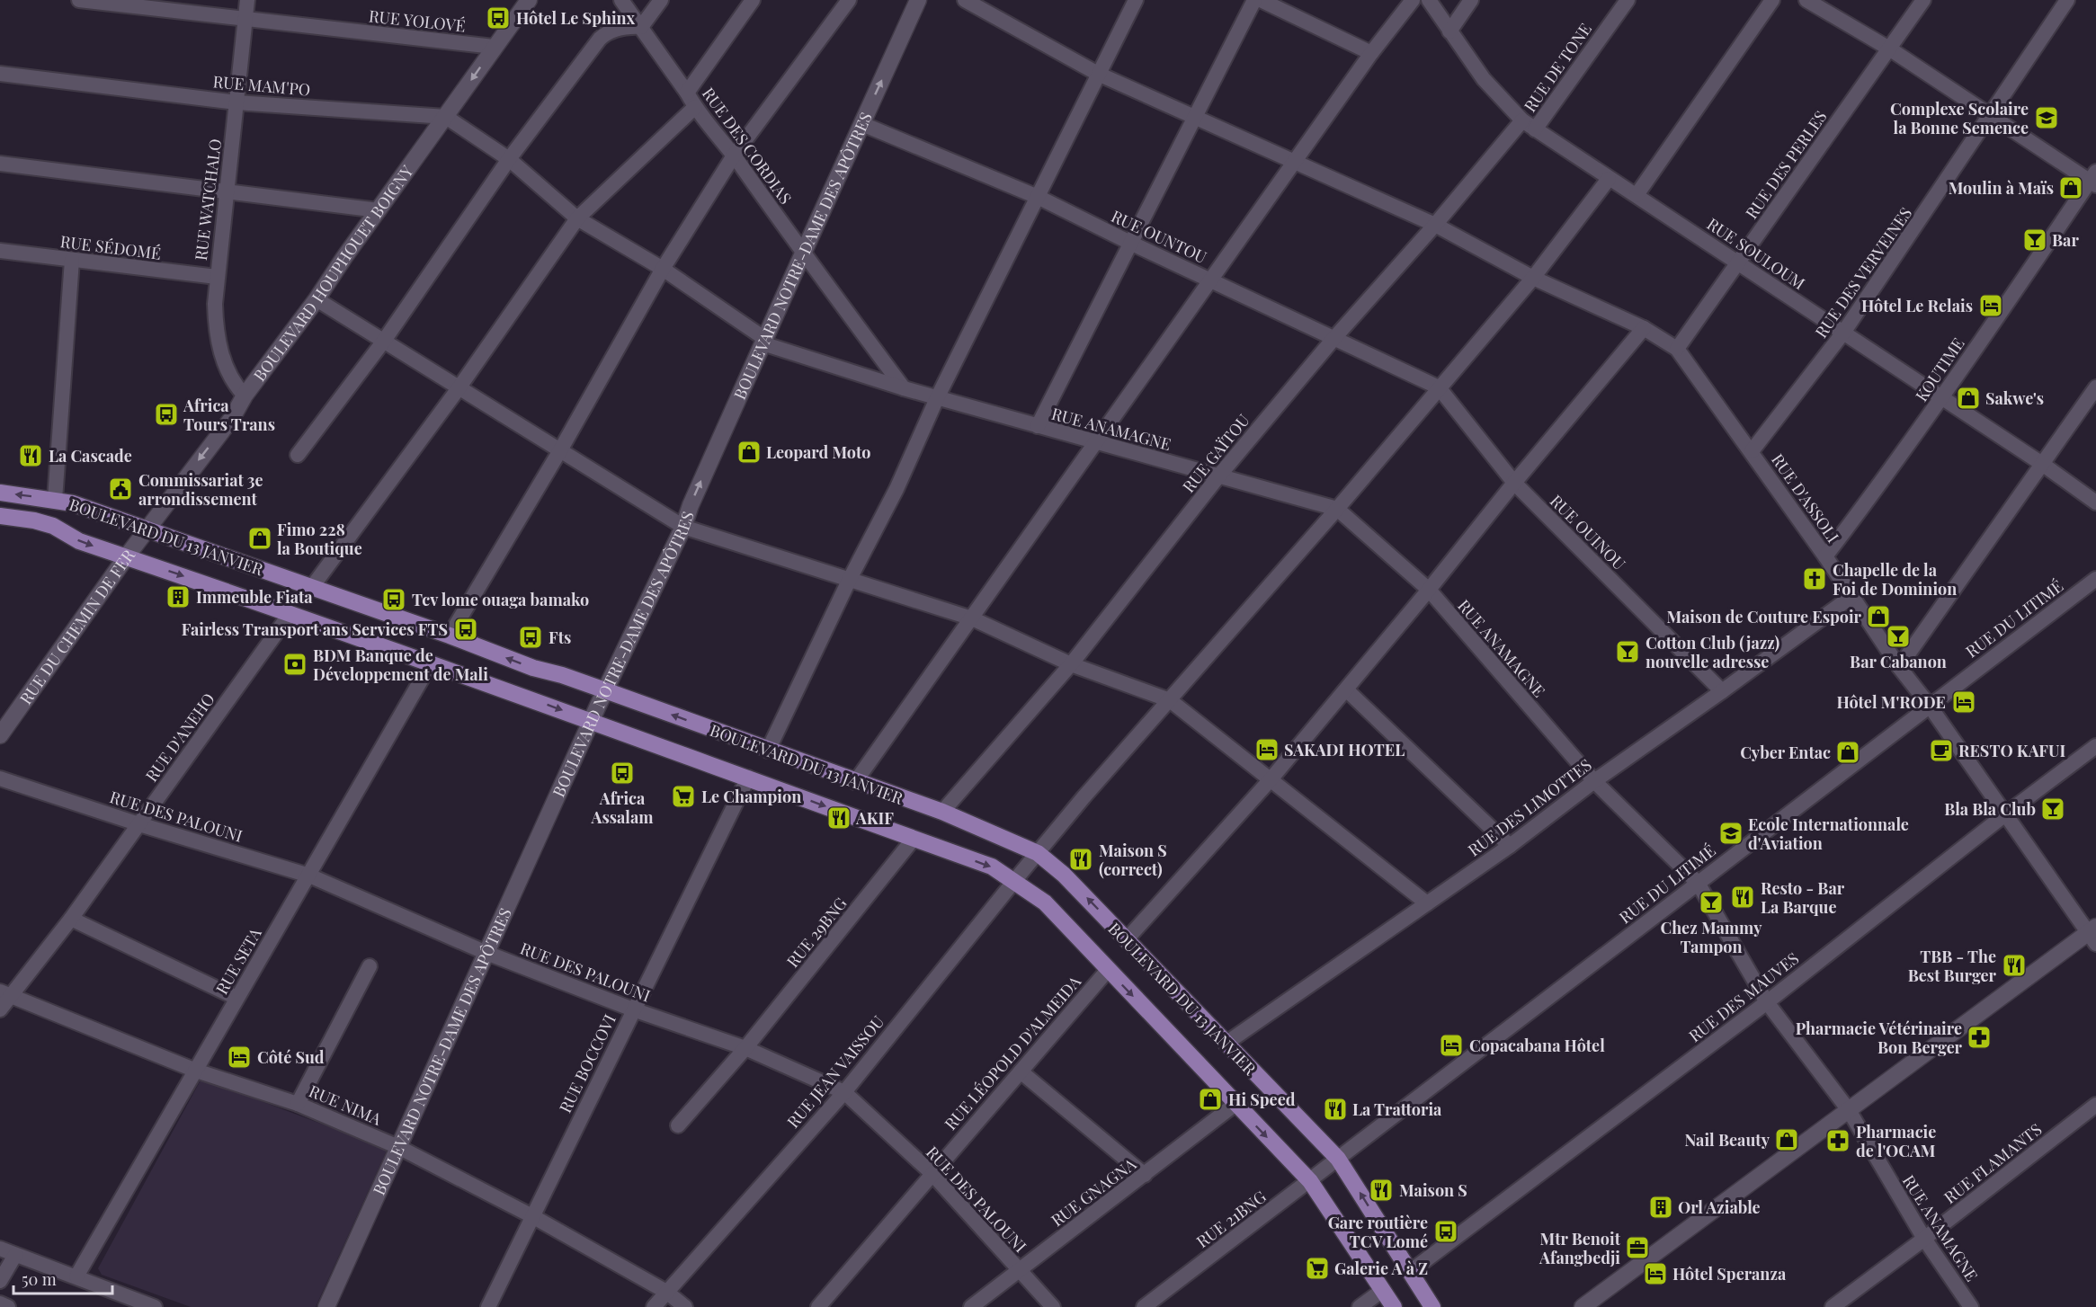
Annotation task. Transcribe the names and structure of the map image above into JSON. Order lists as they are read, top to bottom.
{
  "streets": {
    "highway": ["BOULEVARD DU 13 JANVIER"],
    "street": [
      "RUE YOLOVÉ",
      "RUE DE TONE",
      "RUE MAM'PO",
      "RUE DES CORDIAS",
      "RUE DES PERLES",
      "RUE WATCHALO",
      "RUE OUNTOU",
      "RUE SÉDOMÉ",
      "RUE SOULOUM",
      "BOULEVARD NOTRE-DAME DES APÔTRES",
      "BOULEVARD HOUPHOUET BOIGNY",
      "RUE DES VERVEINES",
      "KOUTIME",
      "RUE ANAMAGNE",
      "RUE GAÏTOU",
      "RUE D'ASSOLI",
      "RUE OUINOU",
      "RUE DU LITIMÉ",
      "RUE DU CHEMIN DE FER",
      "RUE D'ANEHO",
      "RUE DES LIMOTTES",
      "RUE DES PALOUNI",
      "RUE 29BNG",
      "RUE SETA",
      "RUE DES MAUVES",
      "RUE LÉOPOLD D'ALMEIDA",
      "RUE BOCCOVI",
      "RUE JEAN VAISSOU",
      "RUE NIMA",
      "RUE FLAMANTS",
      "RUE GNAGNA",
      "RUE 21BNG"
    ]
  },
  "crossings": [
    ["RUE YOLOVÉ", "RUE WATCHALO"],
    ["RUE YOLOVÉ", "BOULEVARD HOUPHOUET BOIGNY"],
    ["RUE DE TONE", "RUE SOULOUM"],
    ["RUE MAM'PO", "RUE WATCHALO"],
    ["RUE MAM'PO", "BOULEVARD HOUPHOUET BOIGNY"],
    ["RUE MAM'PO", "RUE ANAMAGNE"],
    ["RUE DES CORDIAS", "BOULEVARD NOTRE-DAME DES APÔTRES"],
    ["RUE DES CORDIAS", "RUE ANAMAGNE"],
    ["RUE DES PERLES", "RUE SOULOUM"],
    ["RUE DES PERLES", "RUE D'ASSOLI"],
    ["RUE WATCHALO", "RUE SÉDOMÉ"],
    ["RUE WATCHALO", "BOULEVARD HOUPHOUET BOIGNY"],
    ["RUE OUNTOU", "BOULEVARD NOTRE-DAME DES APÔTRES"],
    ["RUE OUNTOU", "RUE GAÏTOU"],
    ["RUE OUNTOU", "RUE OUINOU"],
    ["RUE OUNTOU", "RUE JEAN VAISSOU"],
    ["RUE SOULOUM", "RUE DES VERVEINES"],
    ["RUE SOULOUM", "KOUTIME"],
    ["RUE SOULOUM", "RUE GAÏTOU"],
    ["RUE SOULOUM", "RUE JEAN VAISSOU"],
    ["BOULEVARD NOTRE-DAME DES APÔTRES", "RUE ANAMAGNE"],
    ["BOULEVARD NOTRE-DAME DES APÔTRES", "BOULEVARD DU 13 JANVIER"],
    ["BOULEVARD NOTRE-DAME DES APÔTRES", "RUE DES PALOUNI"],
    ["BOULEVARD NOTRE-DAME DES APÔTRES", "RUE NIMA"],
    ["BOULEVARD HOUPHOUET BOIGNY", "BOULEVARD DU 13 JANVIER"],
    ["BOULEVARD HOUPHOUET BOIGNY", "RUE DU CHEMIN DE FER"],
    ["RUE DES VERVEINES", "RUE D'ASSOLI"],
    ["KOUTIME", "RUE D'ASSOLI"],
    ["RUE ANAMAGNE", "RUE GAÏTOU"],
    ["RUE ANAMAGNE", "RUE DU LITIMÉ"],
    ["RUE ANAMAGNE", "RUE DES LIMOTTES"],
    ["RUE ANAMAGNE", "RUE DES MAUVES"],
    ["RUE ANAMAGNE", "RUE JEAN VAISSOU"],
    ["RUE ANAMAGNE", "RUE FLAMANTS"],
    ["RUE GAÏTOU", "RUE D'ASSOLI"],
    ["RUE GAÏTOU", "BOULEVARD DU 13 JANVIER"],
    ["RUE D'ASSOLI", "RUE DU LITIMÉ"],
    ["RUE D'ASSOLI", "RUE DES LIMOTTES"],
    ["RUE D'ASSOLI", "RUE DES MAUVES"],
    ["RUE D'ASSOLI", "RUE JEAN VAISSOU"],
    ["RUE OUINOU", "RUE DES LIMOTTES"],
    ["RUE OUINOU", "RUE JEAN VAISSOU"],
    ["BOULEVARD DU 13 JANVIER", "RUE DU LITIMÉ"],
    ["BOULEVARD DU 13 JANVIER", "RUE DU CHEMIN DE FER"],
    ["BOULEVARD DU 13 JANVIER", "RUE D'ANEHO"],
    ["BOULEVARD DU 13 JANVIER", "RUE DES LIMOTTES"],
    ["BOULEVARD DU 13 JANVIER", "RUE 29BNG"],
    ["BOULEVARD DU 13 JANVIER", "RUE SETA"],
    ["BOULEVARD DU 13 JANVIER", "RUE DES MAUVES"],
    ["BOULEVARD DU 13 JANVIER", "RUE LÉOPOLD D'ALMEIDA"],
    ["BOULEVARD DU 13 JANVIER", "RUE BOCCOVI"],
    ["BOULEVARD DU 13 JANVIER", "RUE JEAN VAISSOU"],
    ["BOULEVARD DU 13 JANVIER", "RUE GNAGNA"],
    ["BOULEVARD DU 13 JANVIER", "RUE 21BNG"],
    ["RUE DU LITIMÉ", "RUE 21BNG"],
    ["RUE D'ANEHO", "RUE DES PALOUNI"],
    ["RUE D'ANEHO", "RUE NIMA"],
    ["RUE DES PALOUNI", "RUE 29BNG"],
    ["RUE DES PALOUNI", "RUE SETA"],
    ["RUE DES PALOUNI", "RUE LÉOPOLD D'ALMEIDA"],
    ["RUE DES PALOUNI", "RUE BOCCOVI"],
    ["RUE DES PALOUNI", "RUE JEAN VAISSOU"],
    ["RUE DES PALOUNI", "RUE GNAGNA"],
    ["RUE SETA", "RUE NIMA"],
    ["RUE BOCCOVI", "RUE NIMA"],
    ["RUE JEAN VAISSOU", "RUE NIMA"]
  ],
  "places": {
    "bus stop": [
      "Hôtel Le Sphinx",
      "Africa Tours Trans",
      "Tcv lome ouaga bamako",
      "Fairless Transport ans Services FTS",
      "Fts",
      "Africa Assalam",
      "Gare routière TCV Lomé"
    ],
    "school or university": ["Complexe Scolaire la Bonne Semence", "Ecole Internationnale d'Aviation"],
    "shop": [
      "Moulin à Maïs",
      "Sakwe's",
      "Leopard Moto",
      "Fimo 228 la Boutique",
      "Maison de Couture Espoir",
      "Cyber Entac",
      "Hi Speed",
      "Nail Beauty"
    ],
    "bar": [
      "Bar",
      "Bar Cabanon",
      "Cotton Club (jazz) nouvelle adresse",
      "Bla Bla Club",
      "Chez Mammy Tampon"
    ],
    "hotel": [
      "Hôtel Le Relais",
      "Hôtel M'RODE",
      "SAKADI HOTEL",
      "Copacabana Hôtel",
      "Côté Sud",
      "Hôtel Speranza"
    ],
    "restaurant": [
      "La Cascade",
      "AKIF",
      "Maison S (correct)",
      "Resto - Bar La Barque",
      "TBB - The Best Burger",
      "La Trattoria",
      "Maison S"
    ],
    "public building": ["Commissariat 3e arrondissement"],
    "church": ["Chapelle de la Foi de Dominion"],
    "building": ["Immeuble Fiata", "Orl Aziable"],
    "bank": ["BDM Banque de Développement de Mali"],
    "cafe": ["RESTO KAFUI"],
    "supermarket": ["Le Champion", "Galerie A à Z"],
    "pharmacy": ["Pharmacie Vétérinaire Bon Berger", "Pharmacie de l'OCAM"],
    "office": ["Mtr Benoit Afangbedji"]
  },
  "scale_bar": "50 m"
}
